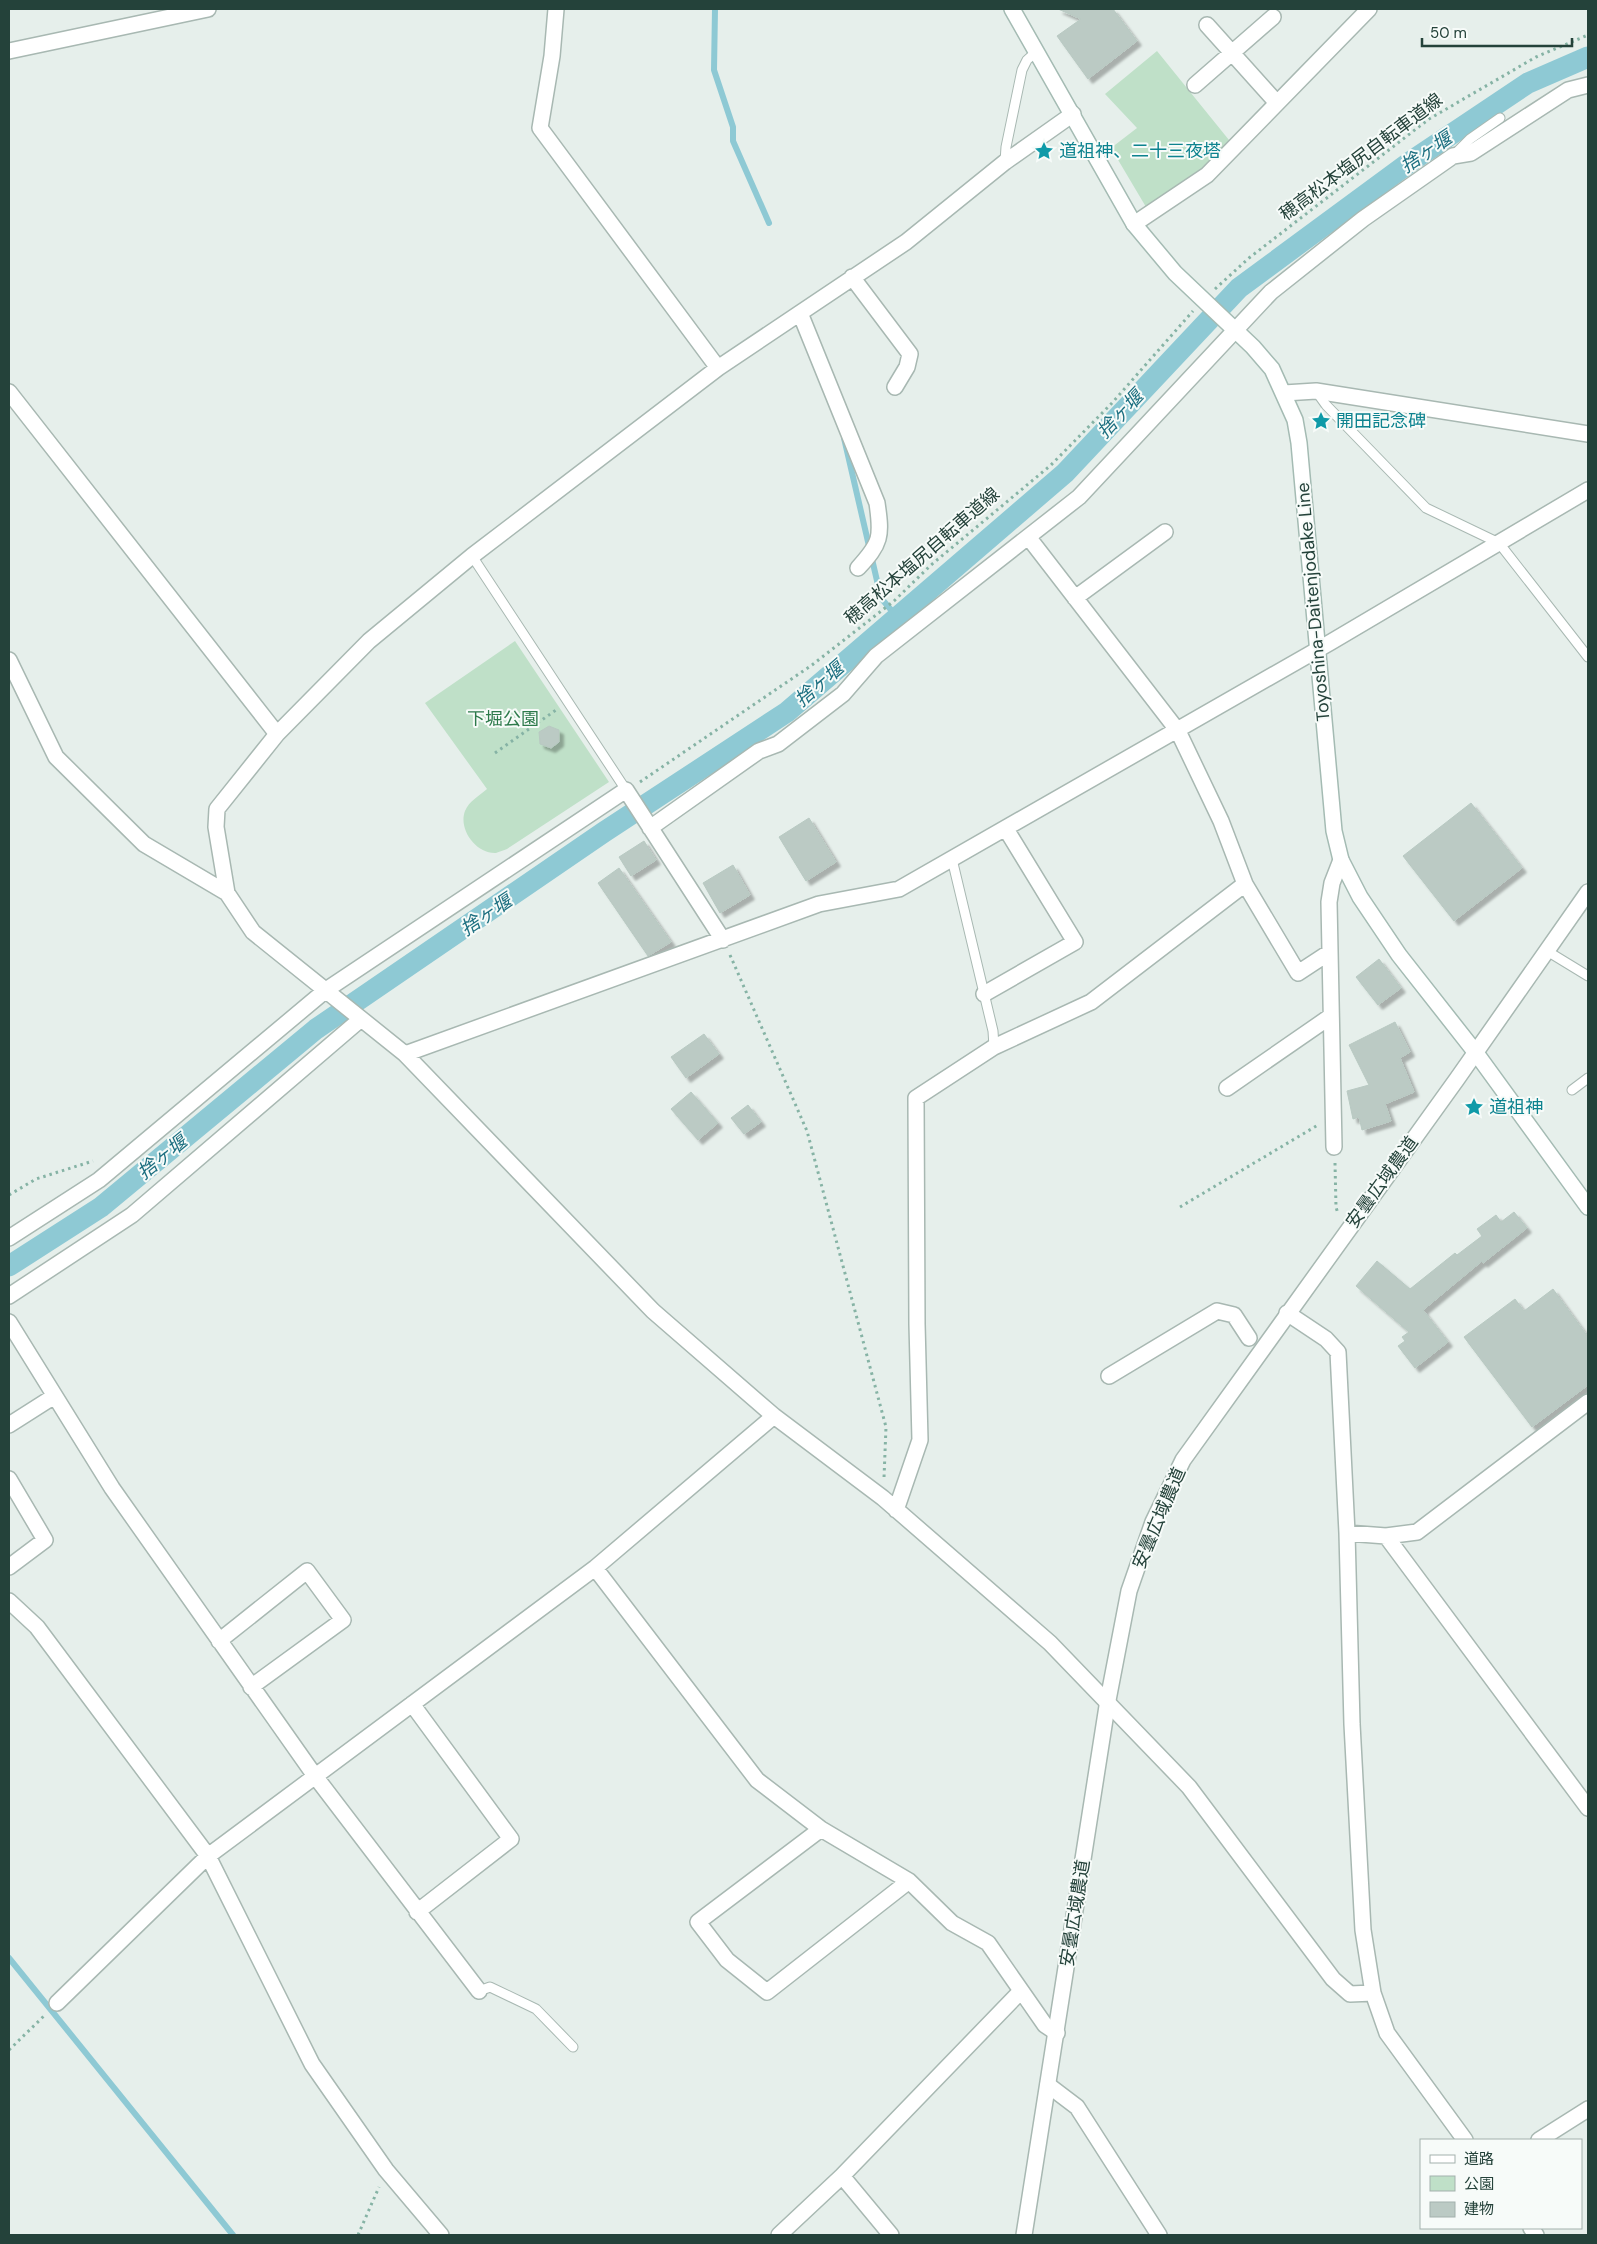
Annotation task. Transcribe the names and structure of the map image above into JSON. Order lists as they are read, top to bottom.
{
  "streets": {
    "street": ["Toyoshina-Daitenjodake Line", "安曇広域農道"],
    "path": ["穂高松本塩尻自転車道線"]
  },
  "crossings": [
    ["Toyoshina-Daitenjodake Line", "安曇広域農道"]
  ],
  "water": ["捨ヶ堰"],
  "parks": ["下堀公園"],
  "places": {
    "place": ["道祖神、二十三夜塔", "開田記念碑", "道祖神"]
  },
  "legend": ["道路", "公園", "建物"],
  "scale_bar": "50 m"
}
